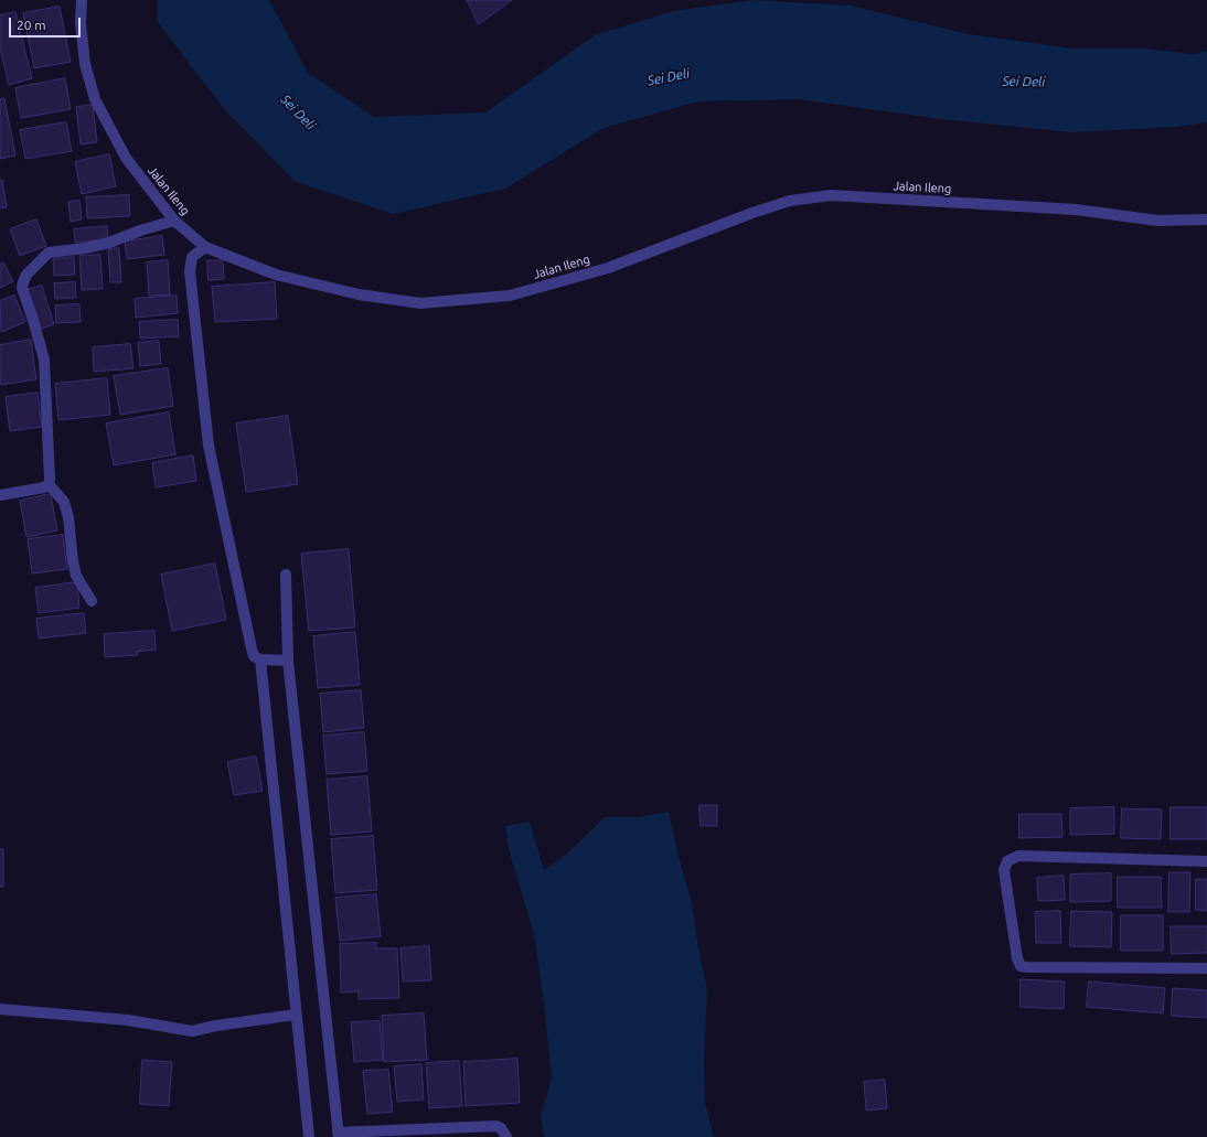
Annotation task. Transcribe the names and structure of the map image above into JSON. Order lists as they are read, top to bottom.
{
  "streets": {
    "street": ["Jalan Ileng"]
  },
  "water": ["Sei Deli"],
  "scale_bar": "20 m"
}
